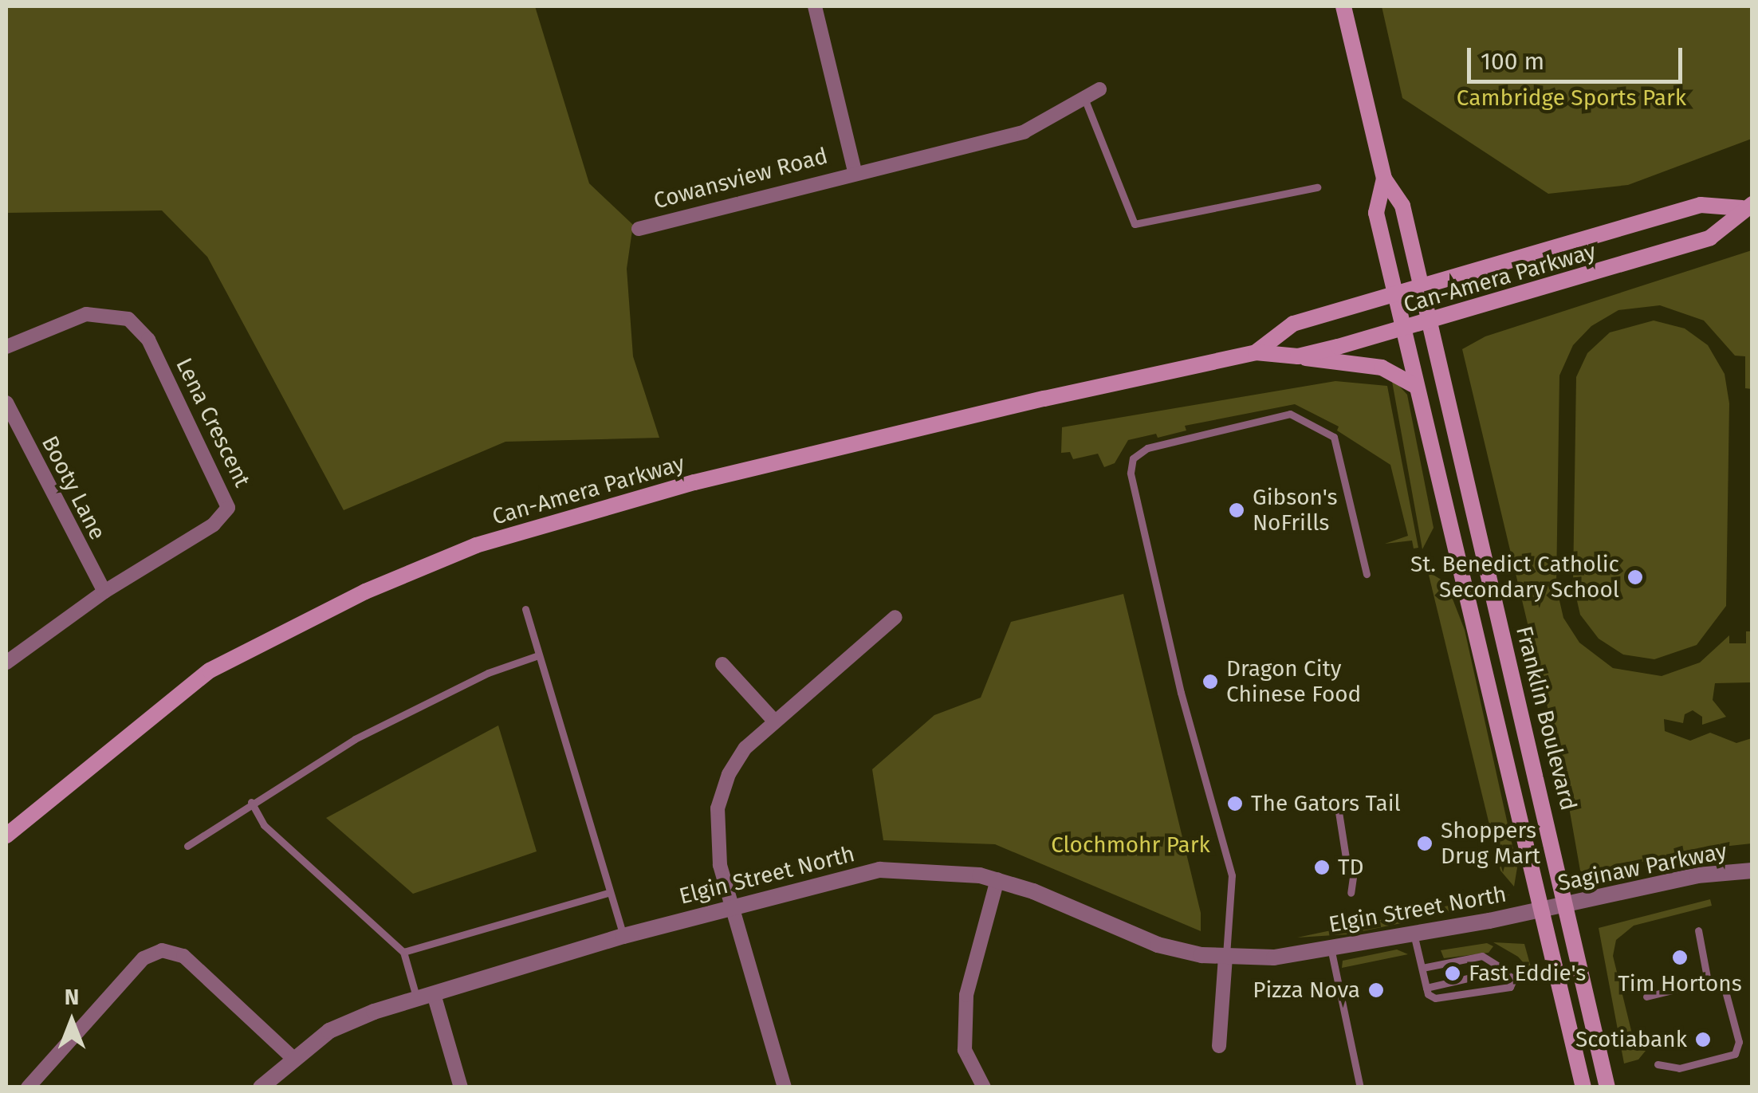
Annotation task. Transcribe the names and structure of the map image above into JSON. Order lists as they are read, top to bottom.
{
  "streets": {
    "main road": ["Can-Amera Parkway", "Franklin Boulevard"],
    "street": [
      "Cowansview Road",
      "Lena Crescent",
      "Booty Lane",
      "Saginaw Parkway",
      "Elgin Street North"
    ]
  },
  "crossings": [
    ["Can-Amera Parkway", "Franklin Boulevard"],
    ["Lena Crescent", "Booty Lane"],
    ["Franklin Boulevard", "Saginaw Parkway"],
    ["Franklin Boulevard", "Elgin Street North"],
    ["Saginaw Parkway", "Elgin Street North"]
  ],
  "parks": ["Cambridge Sports Park", "Clochmohr Park"],
  "places": [
    "Gibson's NoFrills",
    "St. Benedict Catholic Secondary School",
    "Dragon City Chinese Food",
    "The Gators Tail",
    "Shoppers Drug Mart",
    "TD",
    "Tim Hortons",
    "Fast Eddie's",
    "Pizza Nova",
    "Scotiabank"
  ],
  "scale_bar": "100 m",
  "north": "top"
}
